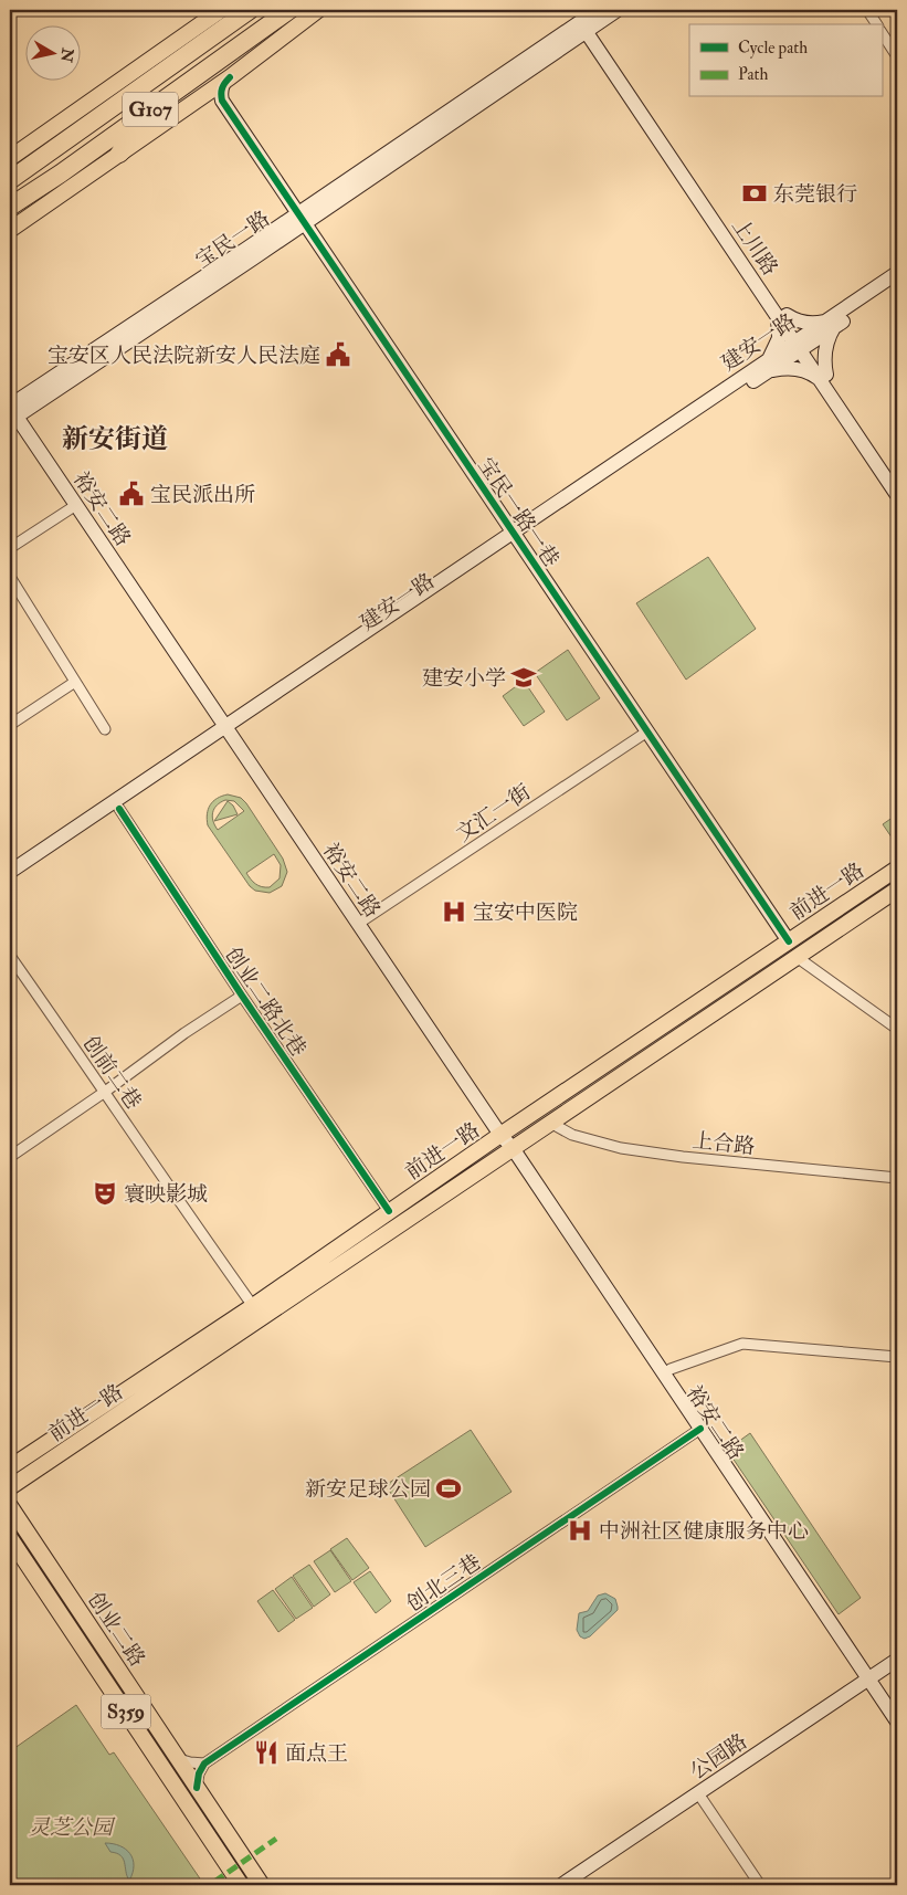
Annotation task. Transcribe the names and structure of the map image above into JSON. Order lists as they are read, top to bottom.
{
  "streets": {
    "highway": ["G107"],
    "main road": [
      "宝民一路",
      "上川路",
      "建安一路",
      "裕安二路",
      "宝民一路一巷",
      "前进一路",
      "创业二路",
      "S359",
      "公园路"
    ],
    "street": [
      "文汇一街",
      "创业二路北巷",
      "创前二巷",
      "上合路",
      "创北三巷"
    ]
  },
  "crossings": [
    ["宝民一路", "上川路"],
    ["宝民一路", "裕安二路"],
    ["宝民一路", "宝民一路一巷"],
    ["上川路", "建安一路"],
    ["建安一路", "裕安二路"],
    ["建安一路", "宝民一路一巷"],
    ["建安一路", "创业二路北巷"],
    ["裕安二路", "文汇一街"],
    ["裕安二路", "前进一路"],
    ["裕安二路", "创北三巷"],
    ["裕安二路", "公园路"],
    ["宝民一路一巷", "文汇一街"],
    ["宝民一路一巷", "前进一路"],
    ["前进一路", "创业二路北巷"],
    ["前进一路", "创前二巷"],
    ["前进一路", "上合路"]
  ],
  "districts": ["新安街道"],
  "parks": ["灵芝公园"],
  "places": {
    "bank": ["东莞银行"],
    "public building": ["宝安区人民法院新安人民法庭", "宝民派出所"],
    "school or university": ["建安小学"],
    "hospital": ["宝安中医院", "中洲社区健康服务中心"],
    "theatre": ["寰映影城"],
    "sports": ["新安足球公园"],
    "restaurant": ["面点王"]
  },
  "legend": ["Cycle path", "Path"],
  "north": "right"
}
